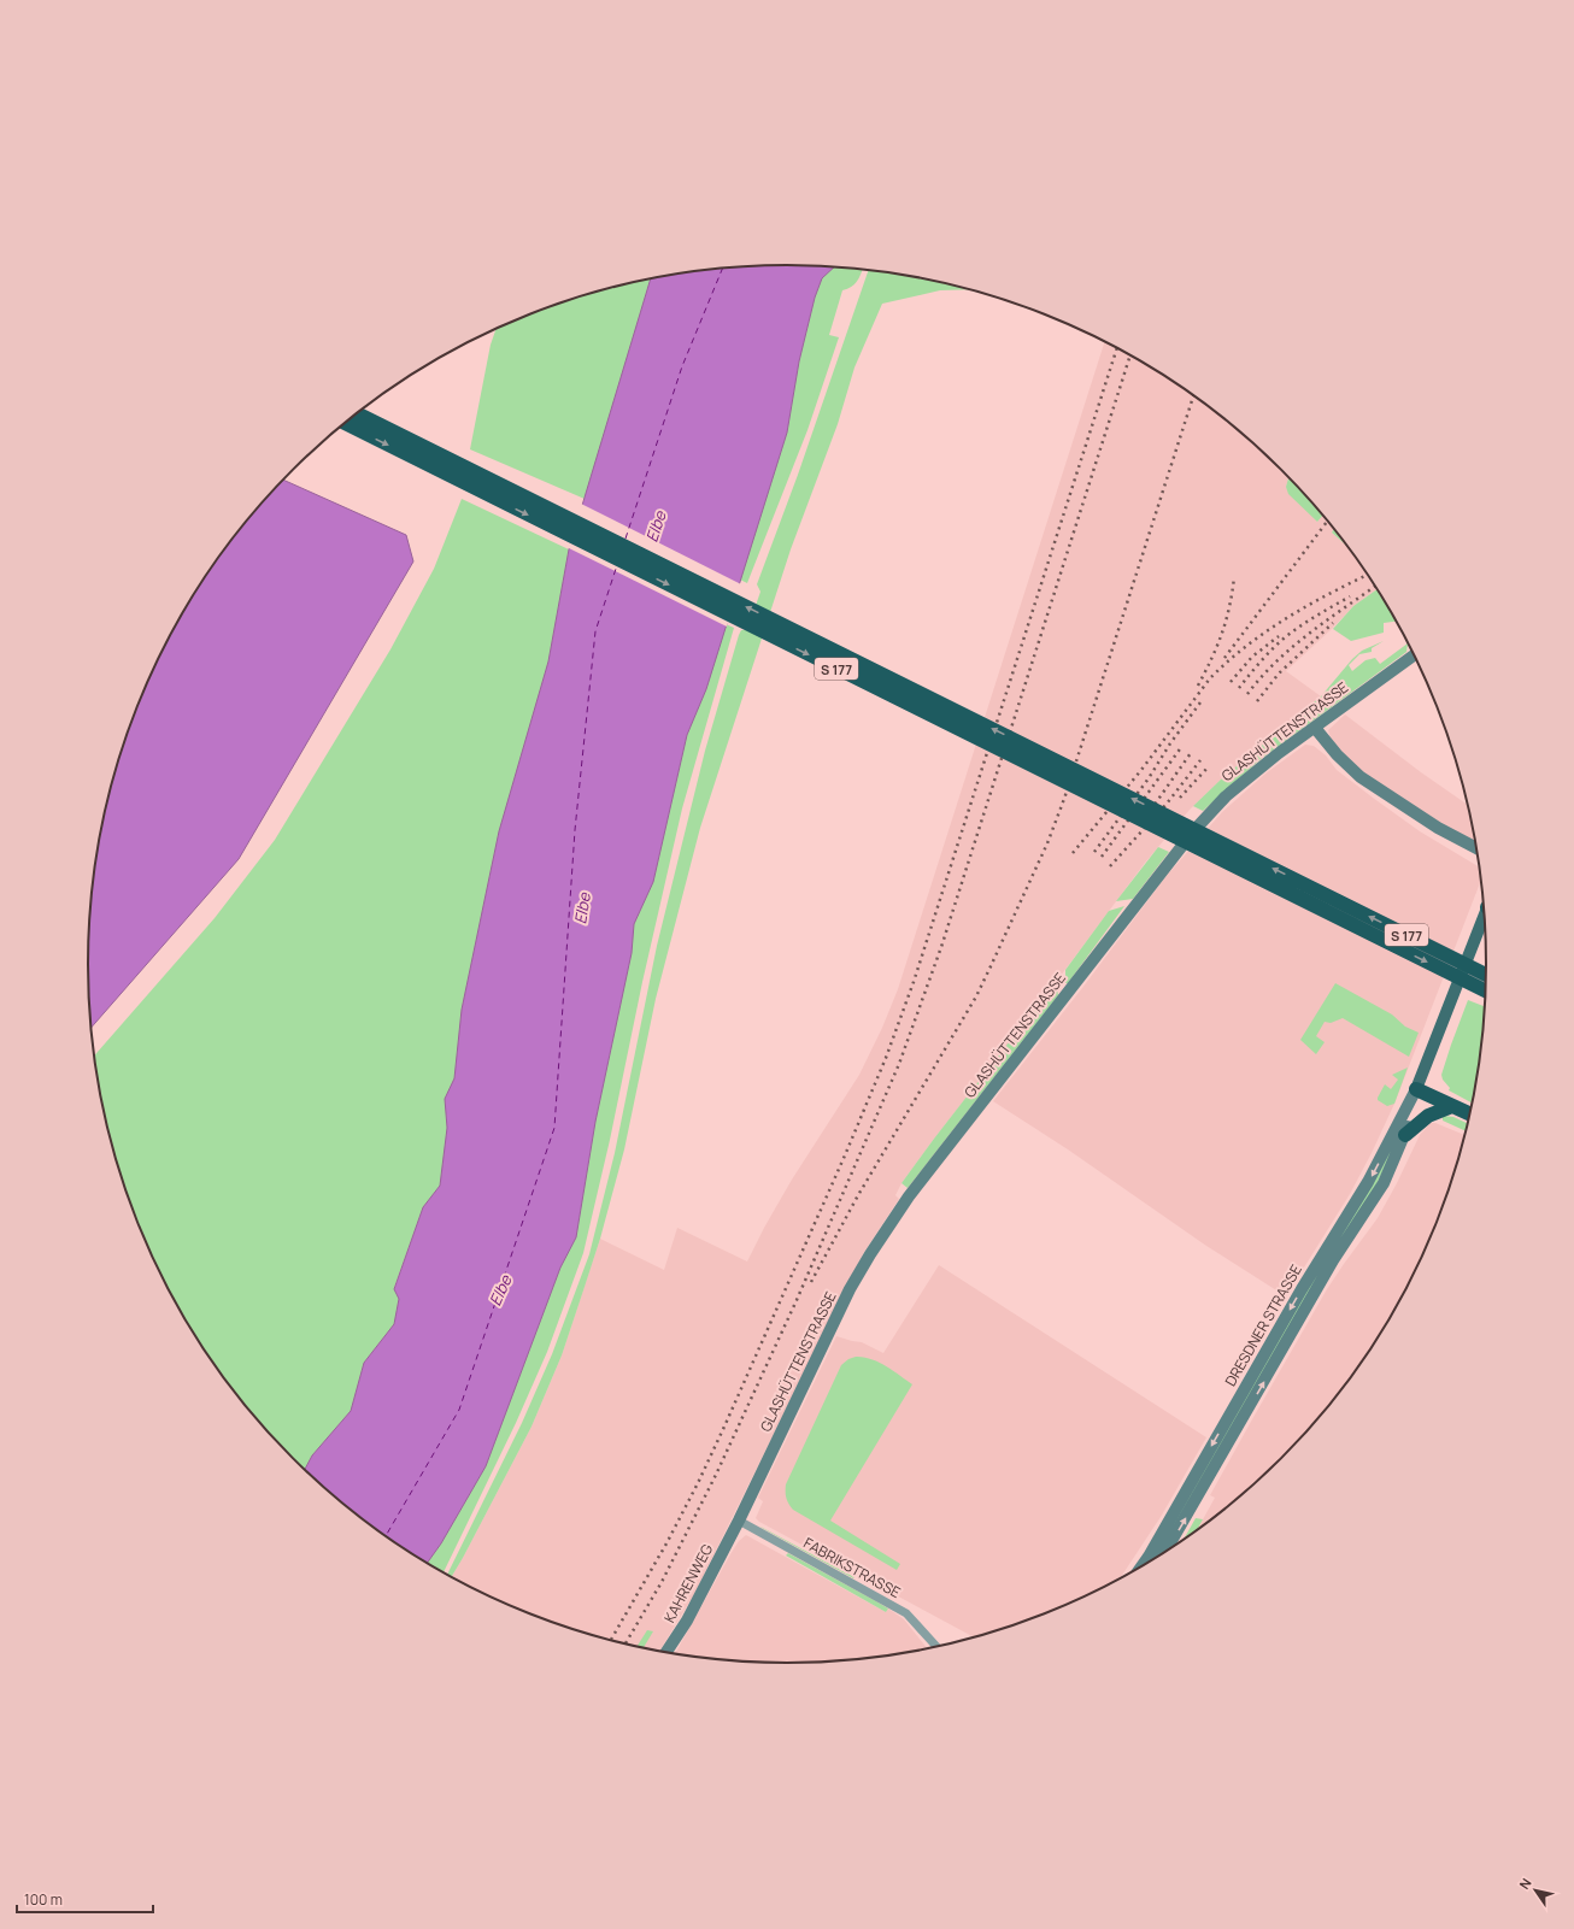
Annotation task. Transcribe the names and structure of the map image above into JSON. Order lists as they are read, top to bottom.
{
  "streets": {
    "highway": ["S 177"],
    "main road": ["DRESDNER STRASSE"],
    "street": ["GLASHÜTTENSTRASSE", "FABRIKSTRASSE", "KAHRENWEG"]
  },
  "crossings": [
    ["GLASHÜTTENSTRASSE", "FABRIKSTRASSE"],
    ["GLASHÜTTENSTRASSE", "KAHRENWEG"],
    ["FABRIKSTRASSE", "KAHRENWEG"]
  ],
  "water": ["Elbe"],
  "scale_bar": "100 m",
  "north": "top left"
}
